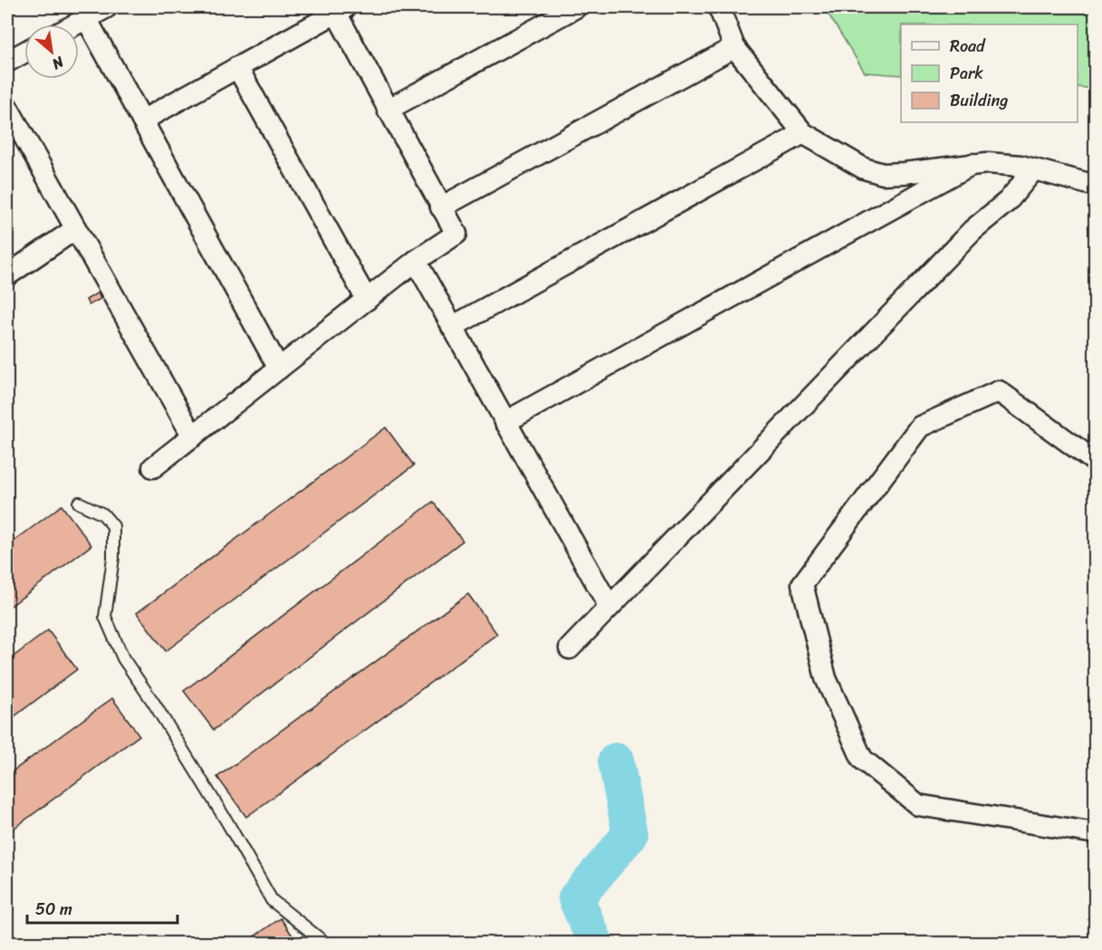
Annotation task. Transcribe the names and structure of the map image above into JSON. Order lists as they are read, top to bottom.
{
  "legend": ["Road", "Park", "Building"],
  "scale_bar": "50 m",
  "north": "bottom right"
}
